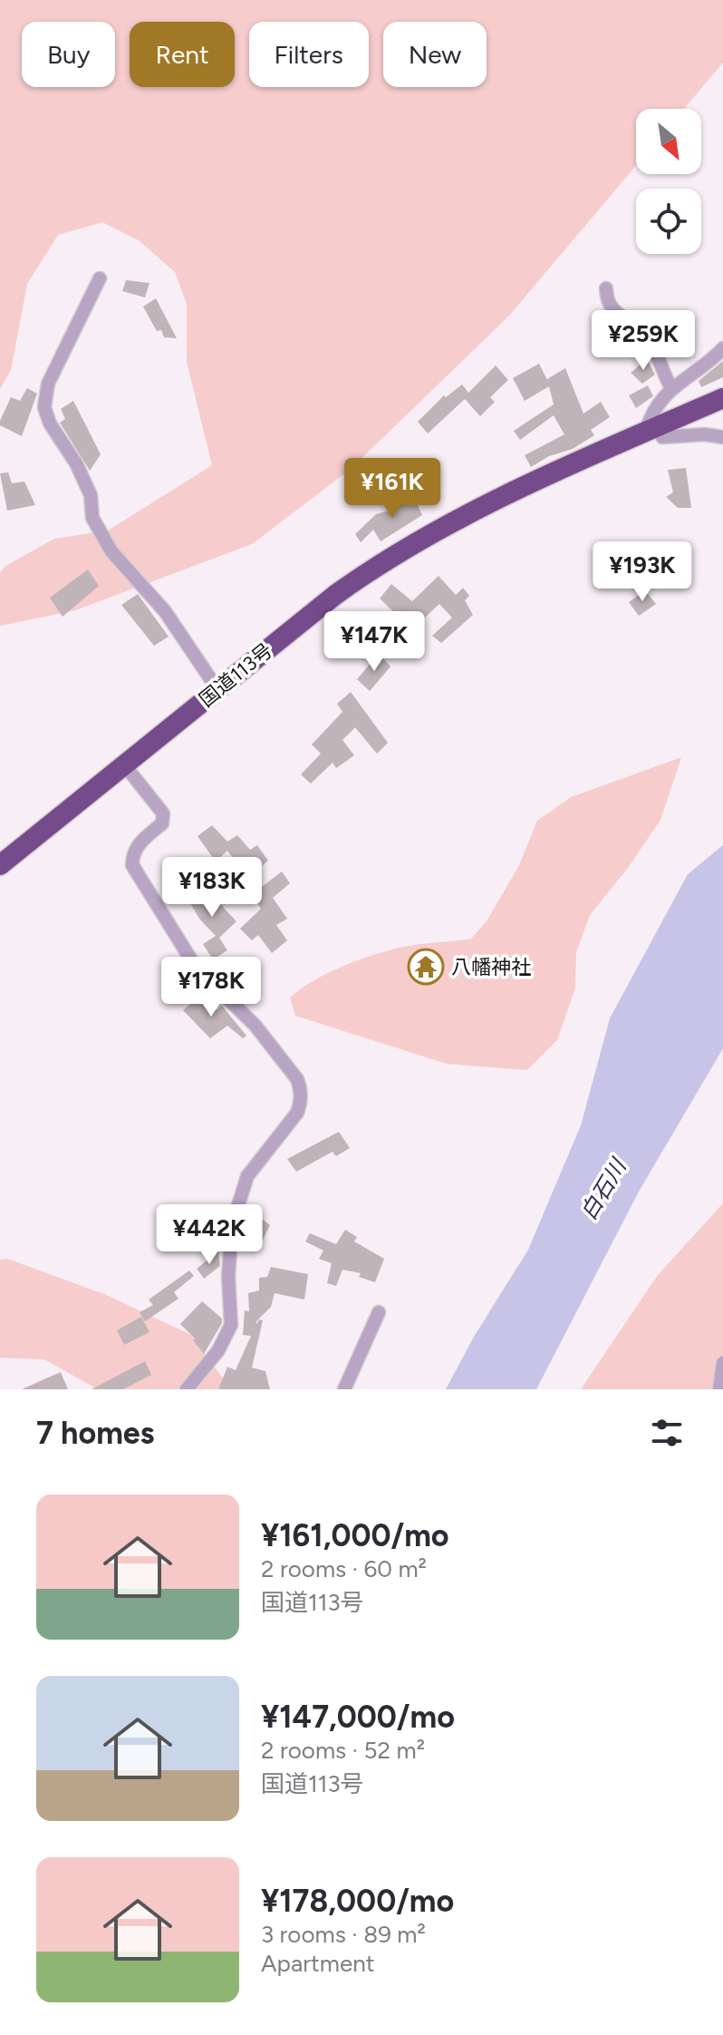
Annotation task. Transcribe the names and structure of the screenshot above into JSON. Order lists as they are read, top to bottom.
{
  "streets": {
    "highway": ["国道113号"]
  },
  "water": ["白石川"],
  "places": {
    "temple": ["八幡神社"]
  },
  "north": "bottom right",
  "page": {
    "chip": [
      "Buy",
      "Rent",
      "Filters",
      "New"
    ],
    "price": [
      "¥259K",
      "¥161K",
      "¥193K",
      "¥147K",
      "¥183K",
      "¥178K",
      "¥442K"
    ],
    "heading": "7 homes",
    "list": [
      {
        "name": "¥161,000/mo",
        "note": "2 rooms · 60 m² · 国道113号"
      },
      {
        "name": "¥147,000/mo",
        "note": "2 rooms · 52 m² · 国道113号"
      },
      {
        "name": "¥178,000/mo",
        "note": "3 rooms · 89 m² · Apartment"
      }
    ]
  }
}
